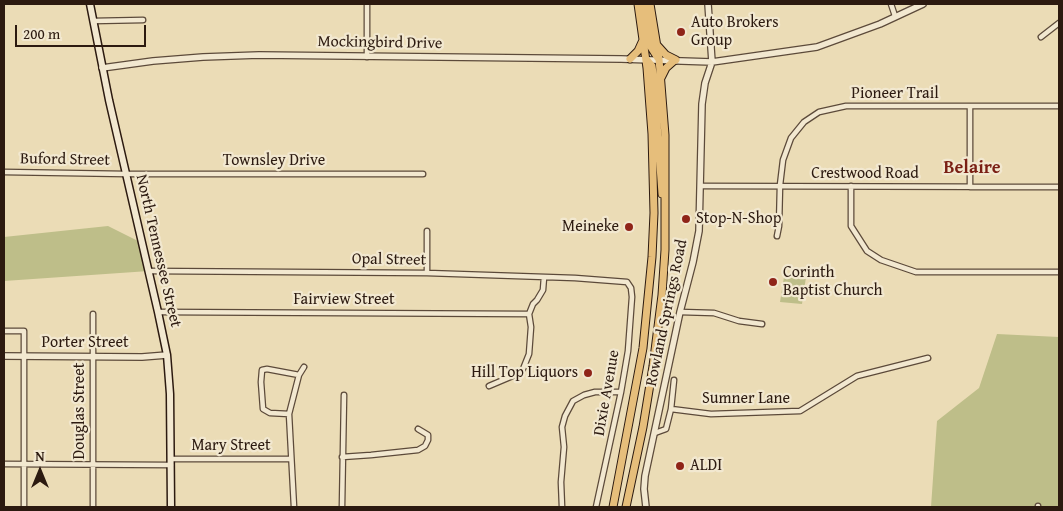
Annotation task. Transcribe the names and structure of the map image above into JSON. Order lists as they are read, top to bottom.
{
  "streets": {
    "main road": ["North Tennessee Street"],
    "street": [
      "Mockingbird Drive",
      "Pioneer Trail",
      "Buford Street",
      "Townsley Drive",
      "Crestwood Road",
      "Opal Street",
      "Fairview Street",
      "Rowland Springs Road",
      "Porter Street",
      "Dixie Avenue",
      "Sumner Lane",
      "Douglas Street",
      "Mary Street"
    ]
  },
  "crossings": [
    ["Mockingbird Drive", "North Tennessee Street"],
    ["Mockingbird Drive", "Rowland Springs Road"],
    ["Pioneer Trail", "Crestwood Road"],
    ["Buford Street", "Townsley Drive"],
    ["Buford Street", "North Tennessee Street"],
    ["Townsley Drive", "North Tennessee Street"],
    ["Crestwood Road", "Rowland Springs Road"],
    ["North Tennessee Street", "Opal Street"],
    ["North Tennessee Street", "Fairview Street"],
    ["North Tennessee Street", "Porter Street"],
    ["North Tennessee Street", "Mary Street"],
    ["Opal Street", "Dixie Avenue"],
    ["Porter Street", "Douglas Street"],
    ["Douglas Street", "Mary Street"]
  ],
  "districts": ["Belaire"],
  "places": [
    "Auto Brokers Group",
    "Stop-N-Shop",
    "Meineke",
    "Corinth Baptist Church",
    "Hill Top Liquors",
    "ALDI"
  ],
  "scale_bar": "200 m",
  "north": "top"
}
